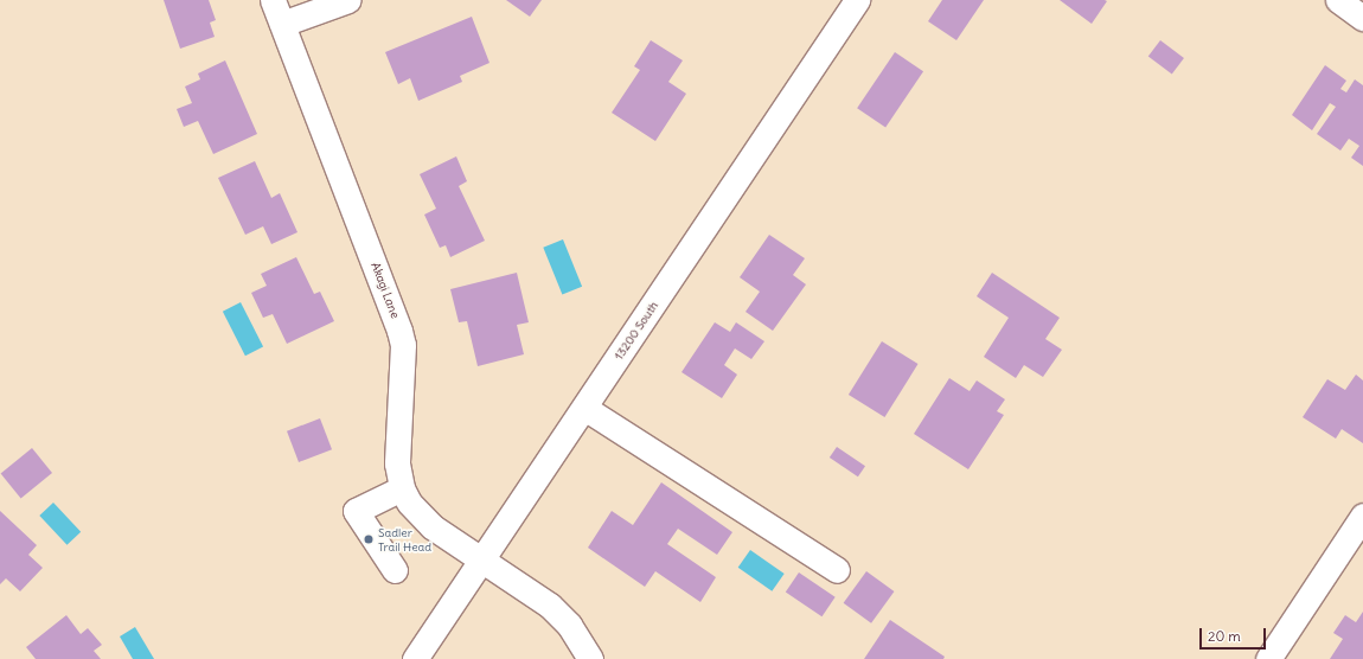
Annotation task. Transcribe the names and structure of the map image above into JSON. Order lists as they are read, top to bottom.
{
  "streets": {
    "street": ["Akagi Lane", "13200 South"]
  },
  "crossings": [
    ["Akagi Lane", "13200 South"]
  ],
  "places": ["Sadler Trail Head"],
  "scale_bar": "20 m"
}
